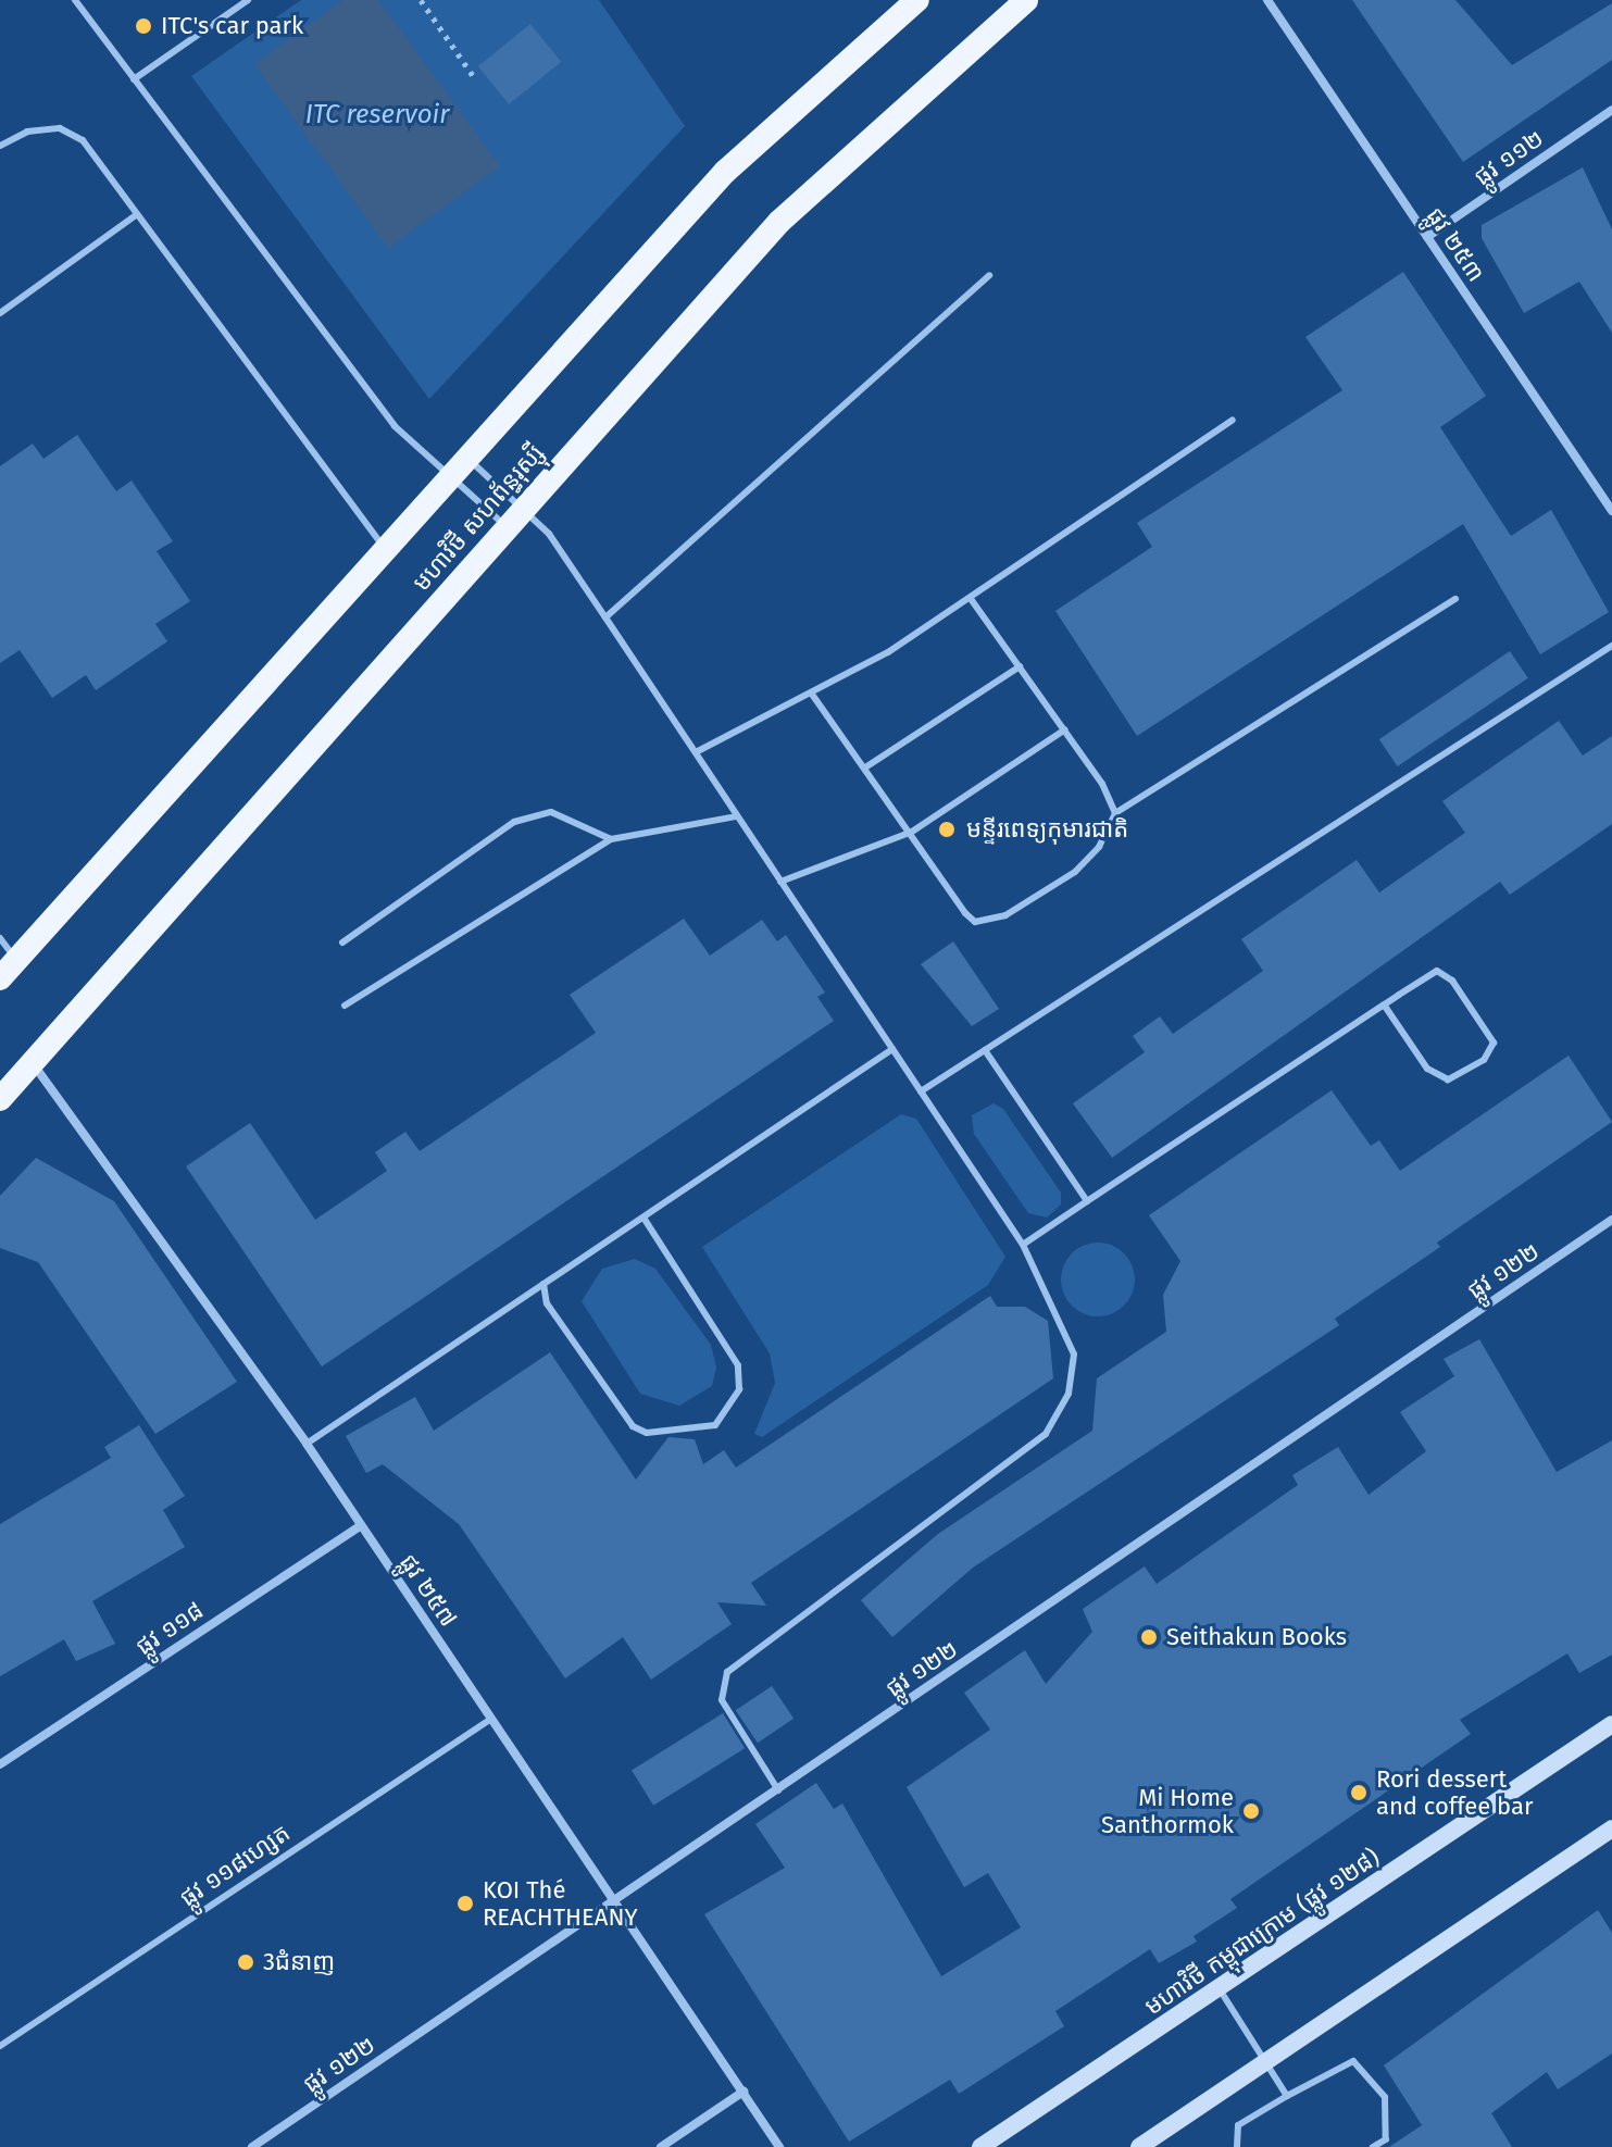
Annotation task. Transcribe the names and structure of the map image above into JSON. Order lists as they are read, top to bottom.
{
  "streets": {
    "highway": ["មហាវិថី សហព័ន្ធរុស្ស៊ី"],
    "main road": ["មហាវិថី កម្ពុជាក្រោម (ផ្លូវ ១២៨)"],
    "street": [
      "ផ្លូវ ១១២",
      "ផ្លូវ ២៥៣",
      "ផ្លូវ ១២២",
      "ផ្លូវ ២៥៧",
      "ផ្លូវ ១១៨"
    ],
    "lane": ["ផ្លូវ ១១៨ហ្សេត"]
  },
  "crossings": [
    ["ផ្លូវ ១១២", "ផ្លូវ ២៥៣"],
    ["មហាវិថី សហព័ន្ធរុស្ស៊ី", "ផ្លូវ ២៥៧"],
    ["ផ្លូវ ១២២", "ផ្លូវ ២៥៧"],
    ["ផ្លូវ ២៥៧", "ផ្លូវ ១១៨"],
    ["ផ្លូវ ២៥៧", "ផ្លូវ ១១៨ហ្សេត"]
  ],
  "water": ["ITC reservoir"],
  "places": [
    "ITC's car park",
    "មន្ទីរពេទ្យកុមារជាតិ",
    "Seithakun Books",
    "Rori dessert and coffee bar",
    "Mi Home Santhormok",
    "KOI Thé REACHTHEANY",
    "3ជំនាញ"
  ]
}
